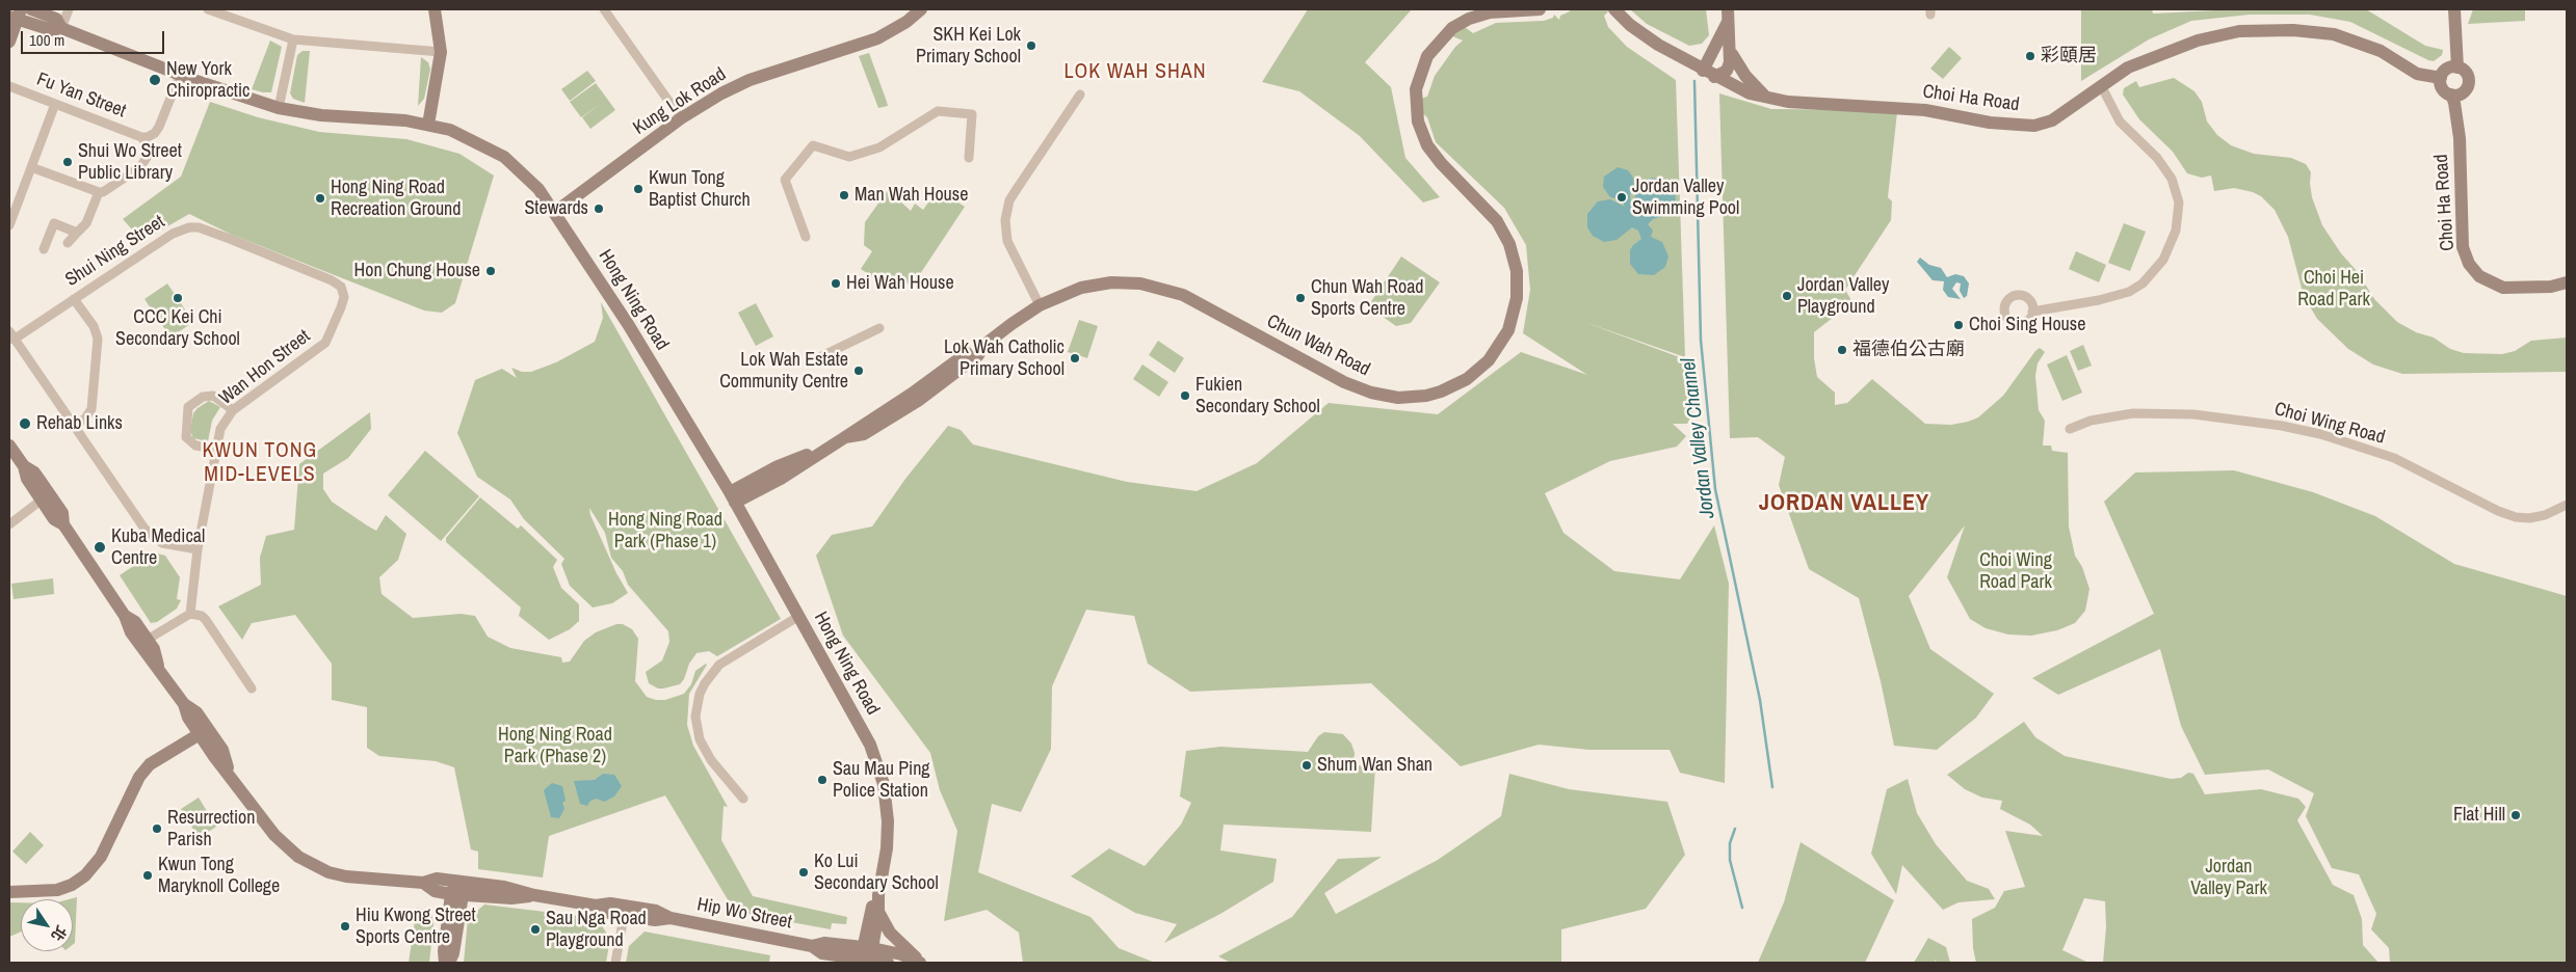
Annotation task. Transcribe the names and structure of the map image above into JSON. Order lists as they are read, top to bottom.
{
  "streets": {
    "main road": [
      "Choi Ha Road",
      "Kung Lok Road",
      "Hong Ning Road",
      "Chun Wah Road",
      "Hip Wo Street"
    ],
    "street": [
      "Fu Yan Street",
      "Shui Ning Street",
      "Wan Hon Street",
      "Choi Wing Road"
    ]
  },
  "crossings": [
    ["Kung Lok Road", "Hong Ning Road"],
    ["Shui Ning Street", "Wan Hon Street"],
    ["Hong Ning Road", "Chun Wah Road"],
    ["Hong Ning Road", "Hip Wo Street"]
  ],
  "districts": ["LOK WAH SHAN", "KWUN TONG MID-LEVELS", "JORDAN VALLEY"],
  "water": ["Jordan Valley Channel"],
  "parks": [
    "Choi Hei Road Park",
    "Hong Ning Road Park (Phase 1)",
    "Choi Wing Road Park",
    "Hong Ning Road Park (Phase 2)",
    "Jordan Valley Park"
  ],
  "places": [
    "SKH Kei Lok Primary School",
    "彩頤居",
    "New York Chiropractic",
    "Shui Wo Street Public Library",
    "Kwun Tong Baptist Church",
    "Man Wah House",
    "Jordan Valley Swimming Pool",
    "Hong Ning Road Recreation Ground",
    "Stewards",
    "Hon Chung House",
    "Hei Wah House",
    "Jordan Valley Playground",
    "CCC Kei Chi Secondary School",
    "Chun Wah Road Sports Centre",
    "Choi Sing House",
    "福德伯公古廟",
    "Lok Wah Catholic Primary School",
    "Lok Wah Estate Community Centre",
    "Fukien Secondary School",
    "Rehab Links",
    "Kuba Medical Centre",
    "Shum Wan Shan",
    "Sau Mau Ping Police Station",
    "Flat Hill",
    "Resurrection Parish",
    "Ko Lui Secondary School",
    "Kwun Tong Maryknoll College",
    "Hiu Kwong Street Sports Centre",
    "Sau Nga Road Playground"
  ],
  "scale_bar": "100 m",
  "north": "bottom right"
}
